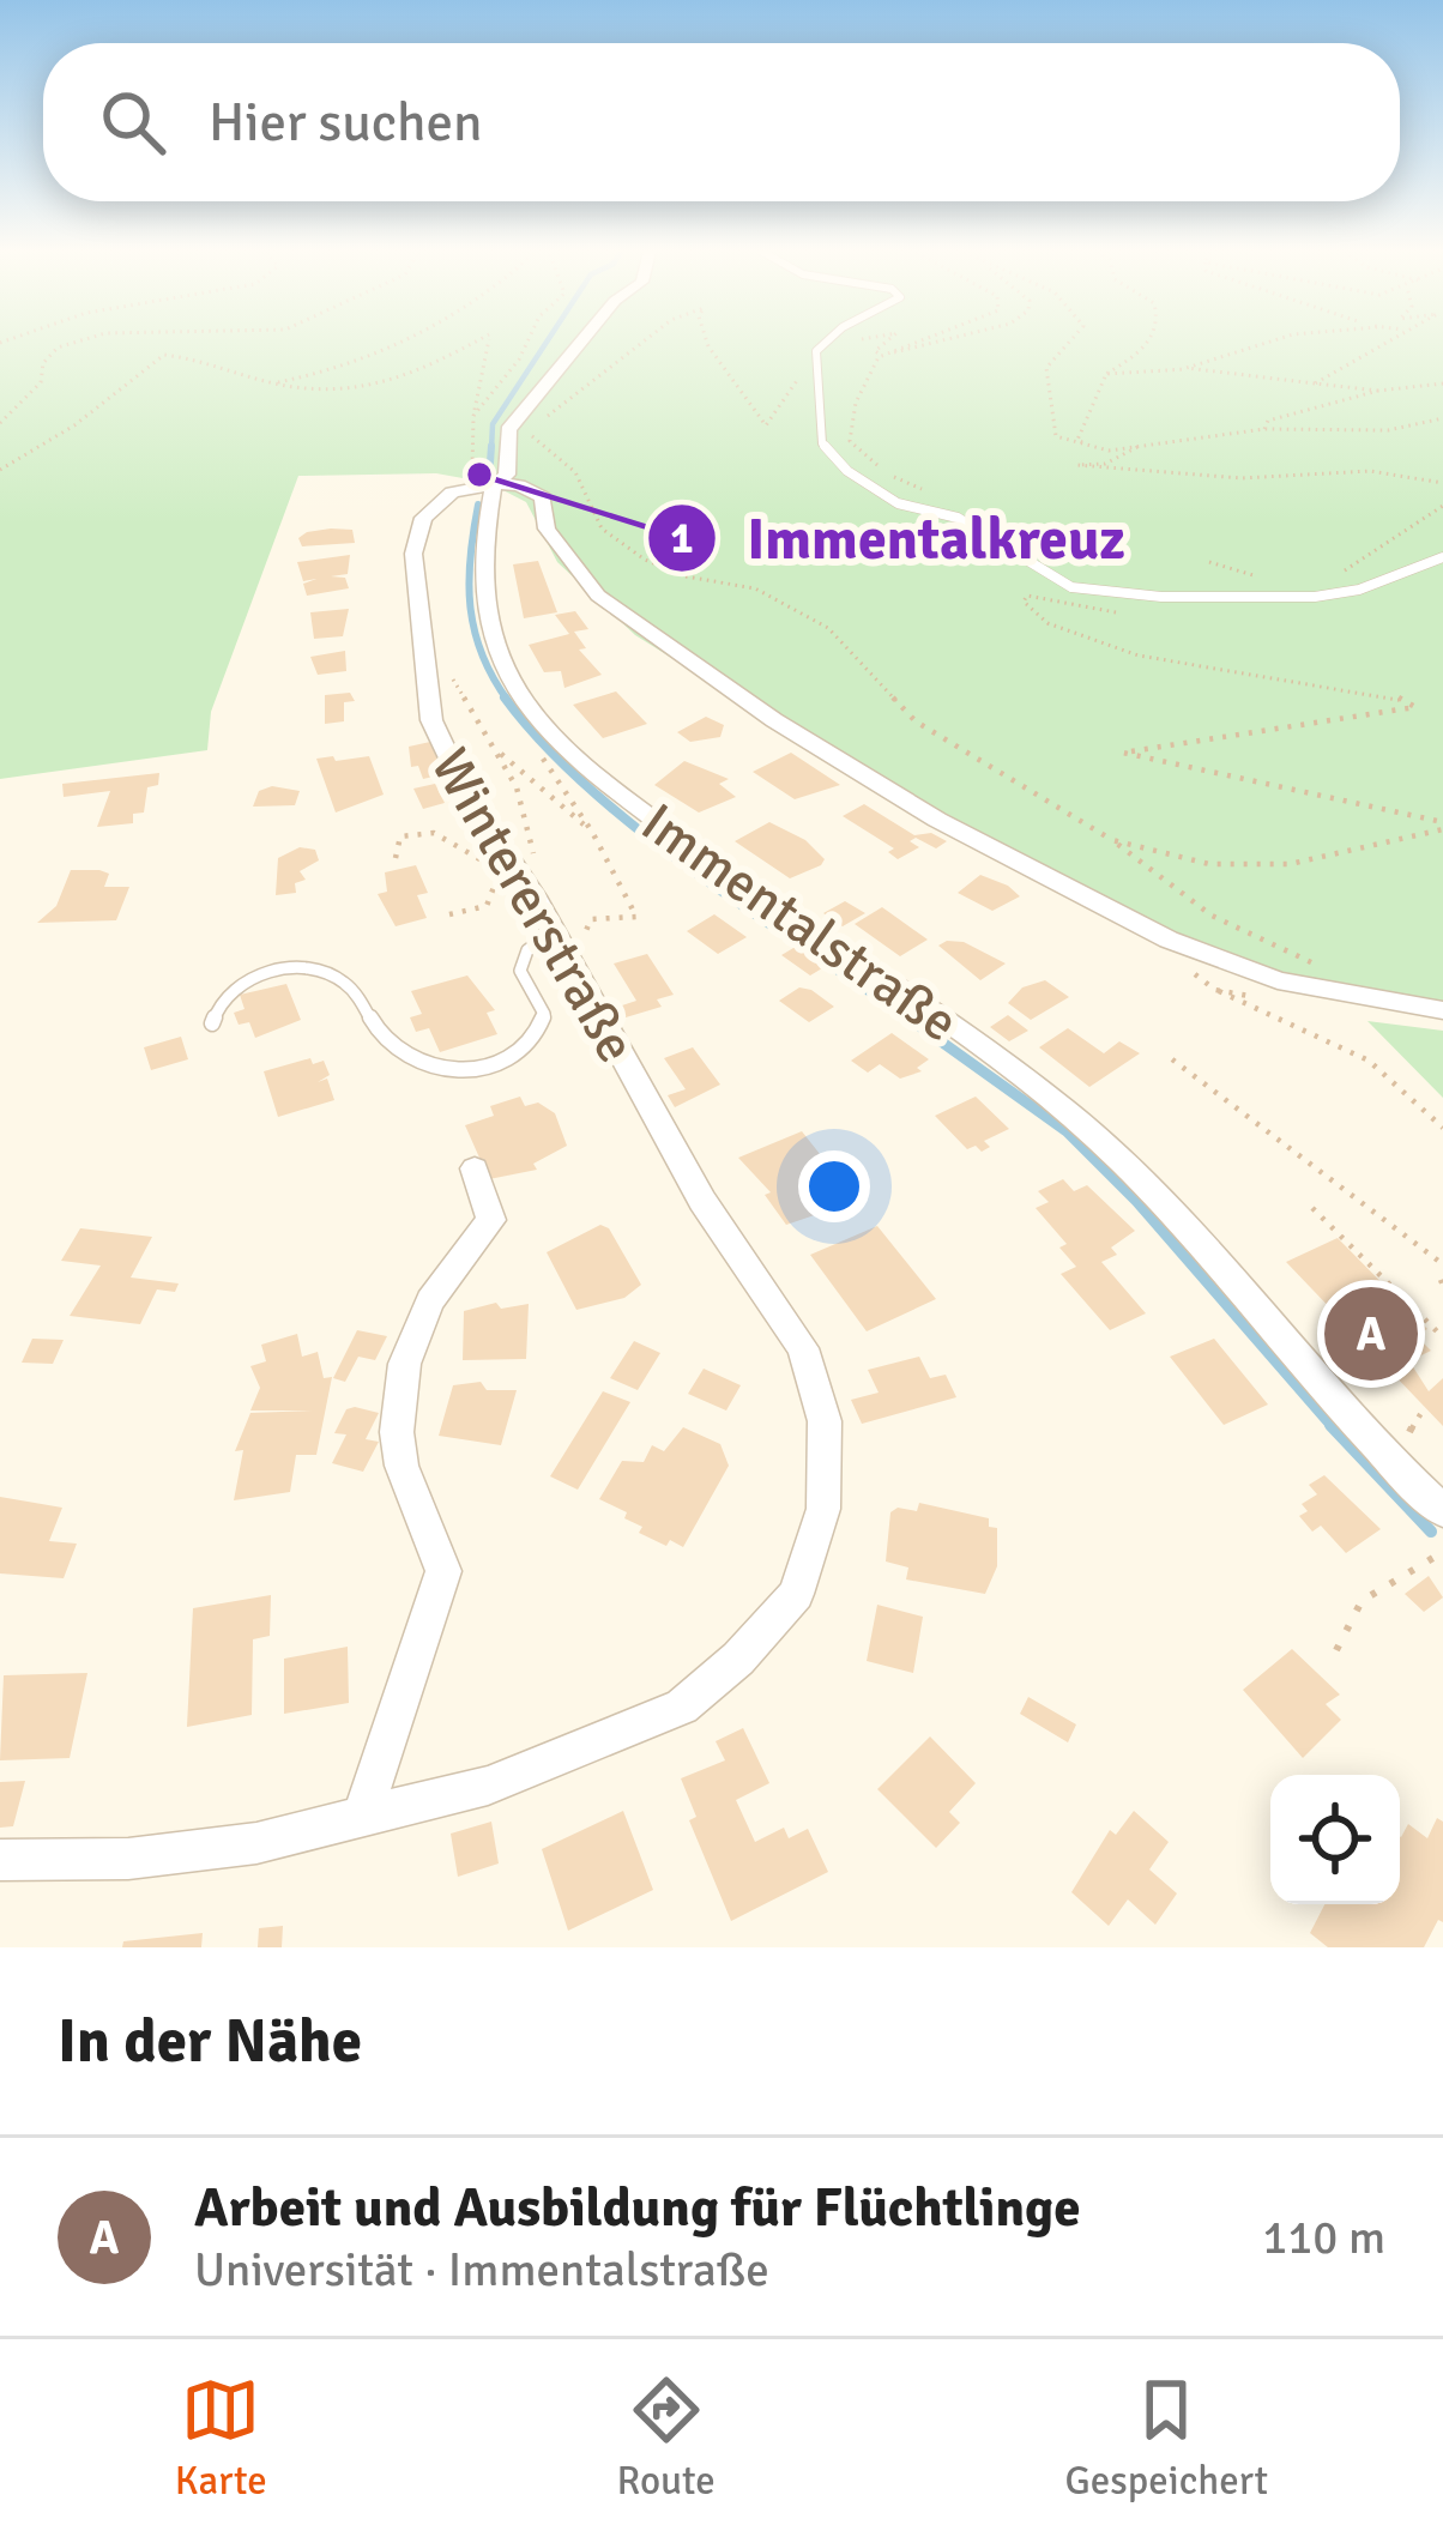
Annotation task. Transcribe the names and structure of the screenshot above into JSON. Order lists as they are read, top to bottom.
{
  "streets": {
    "street": ["Wintererstraße", "Immentalstraße"]
  },
  "crossings": [
    ["Wintererstraße", "Immentalstraße"]
  ],
  "places": ["Immentalkreuz"],
  "page": {
    "search": "Hier suchen",
    "pins": "A",
    "heading": "In der Nähe",
    "list": [
      {
        "mark": "A",
        "name": "Arbeit und Ausbildung für Flüchtlinge",
        "note": "Universität · Immentalstraße",
        "value": "110 m"
      }
    ],
    "nav": ["Karte", "Route", "Gespeichert"]
  }
}
